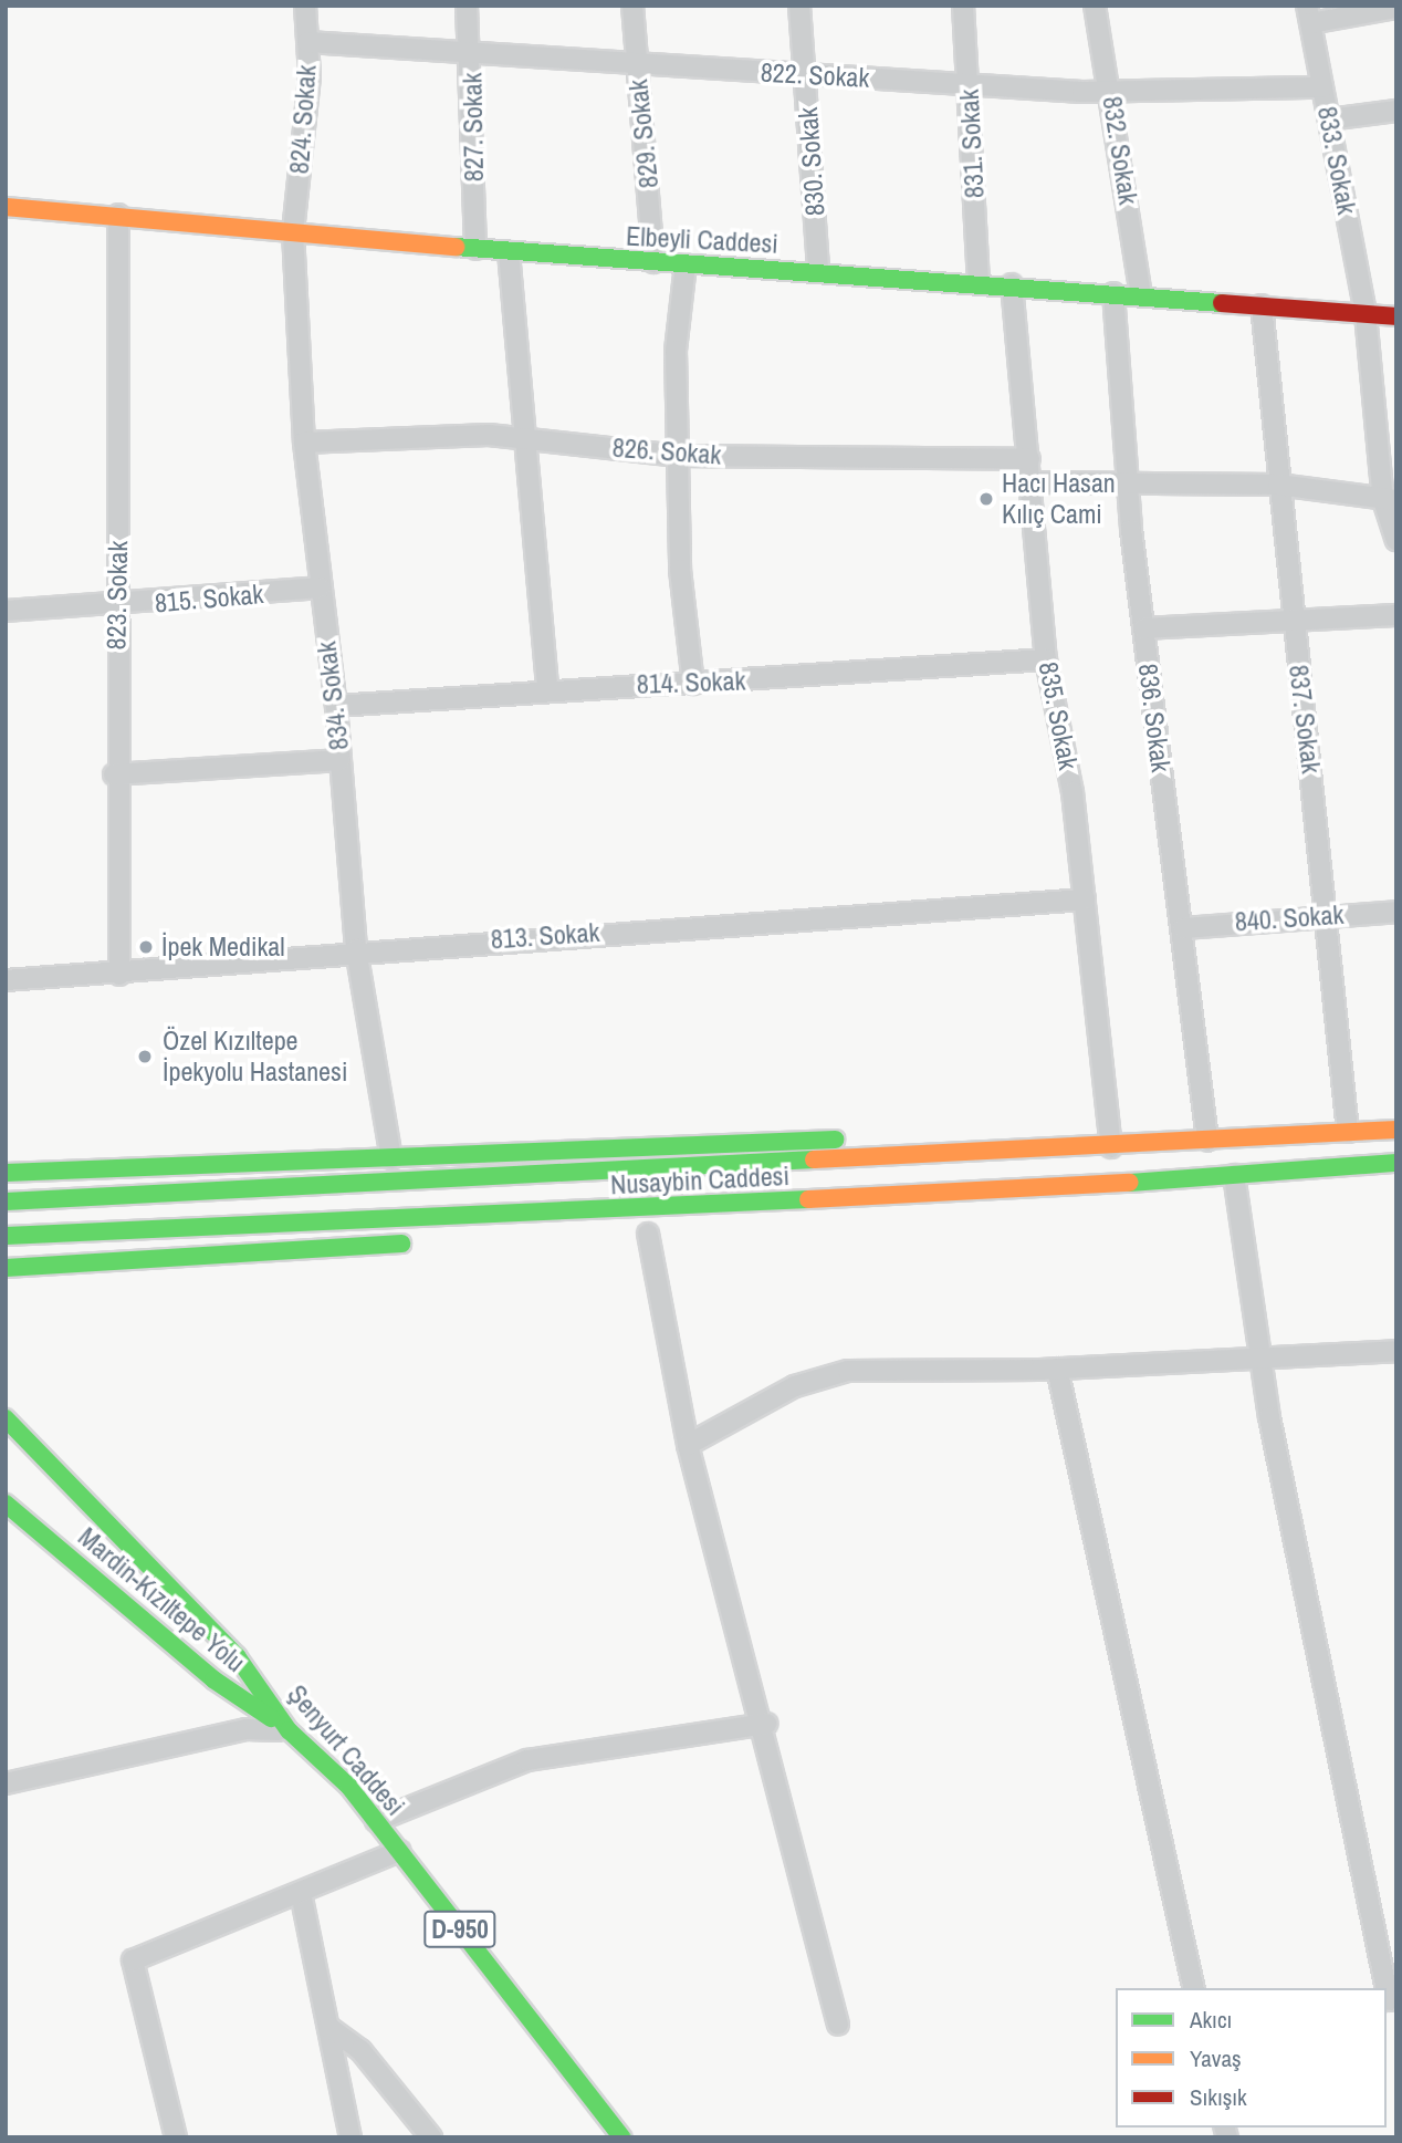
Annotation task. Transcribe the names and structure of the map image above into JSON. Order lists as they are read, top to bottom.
{
  "streets": {
    "main road": [
      "Elbeyli Caddesi",
      "Nusaybin Caddesi",
      "Mardin-Kızıltepe Yolu",
      "Şenyurt Caddesi",
      "D-950"
    ],
    "street": [
      "822. Sokak",
      "824. Sokak",
      "827. Sokak",
      "829. Sokak",
      "831. Sokak",
      "832. Sokak",
      "833. Sokak",
      "830. Sokak",
      "826. Sokak",
      "823. Sokak",
      "815. Sokak",
      "814. Sokak",
      "834. Sokak",
      "835. Sokak",
      "836. Sokak",
      "837. Sokak",
      "840. Sokak",
      "813. Sokak"
    ]
  },
  "crossings": [
    ["822. Sokak", "824. Sokak"],
    ["822. Sokak", "827. Sokak"],
    ["822. Sokak", "829. Sokak"],
    ["822. Sokak", "831. Sokak"],
    ["822. Sokak", "832. Sokak"],
    ["822. Sokak", "833. Sokak"],
    ["822. Sokak", "830. Sokak"],
    ["824. Sokak", "Elbeyli Caddesi"],
    ["824. Sokak", "834. Sokak"],
    ["827. Sokak", "Elbeyli Caddesi"],
    ["829. Sokak", "Elbeyli Caddesi"],
    ["831. Sokak", "Elbeyli Caddesi"],
    ["832. Sokak", "Elbeyli Caddesi"],
    ["833. Sokak", "Elbeyli Caddesi"],
    ["830. Sokak", "Elbeyli Caddesi"],
    ["Elbeyli Caddesi", "823. Sokak"],
    ["Elbeyli Caddesi", "834. Sokak"],
    ["Elbeyli Caddesi", "835. Sokak"],
    ["Elbeyli Caddesi", "836. Sokak"],
    ["Elbeyli Caddesi", "837. Sokak"],
    ["826. Sokak", "834. Sokak"],
    ["826. Sokak", "835. Sokak"],
    ["823. Sokak", "815. Sokak"],
    ["823. Sokak", "813. Sokak"],
    ["815. Sokak", "834. Sokak"],
    ["814. Sokak", "834. Sokak"],
    ["814. Sokak", "835. Sokak"],
    ["834. Sokak", "813. Sokak"],
    ["835. Sokak", "813. Sokak"],
    ["835. Sokak", "Nusaybin Caddesi"],
    ["836. Sokak", "840. Sokak"],
    ["836. Sokak", "Nusaybin Caddesi"],
    ["837. Sokak", "840. Sokak"],
    ["837. Sokak", "Nusaybin Caddesi"],
    ["Mardin-Kızıltepe Yolu", "Şenyurt Caddesi"]
  ],
  "places": ["Hacı Hasan Kılıç Cami", "İpek Medikal", "Özel Kızıltepe İpekyolu Hastanesi"],
  "legend": ["Akıcı", "Yavaş", "Sıkışık"]
}
